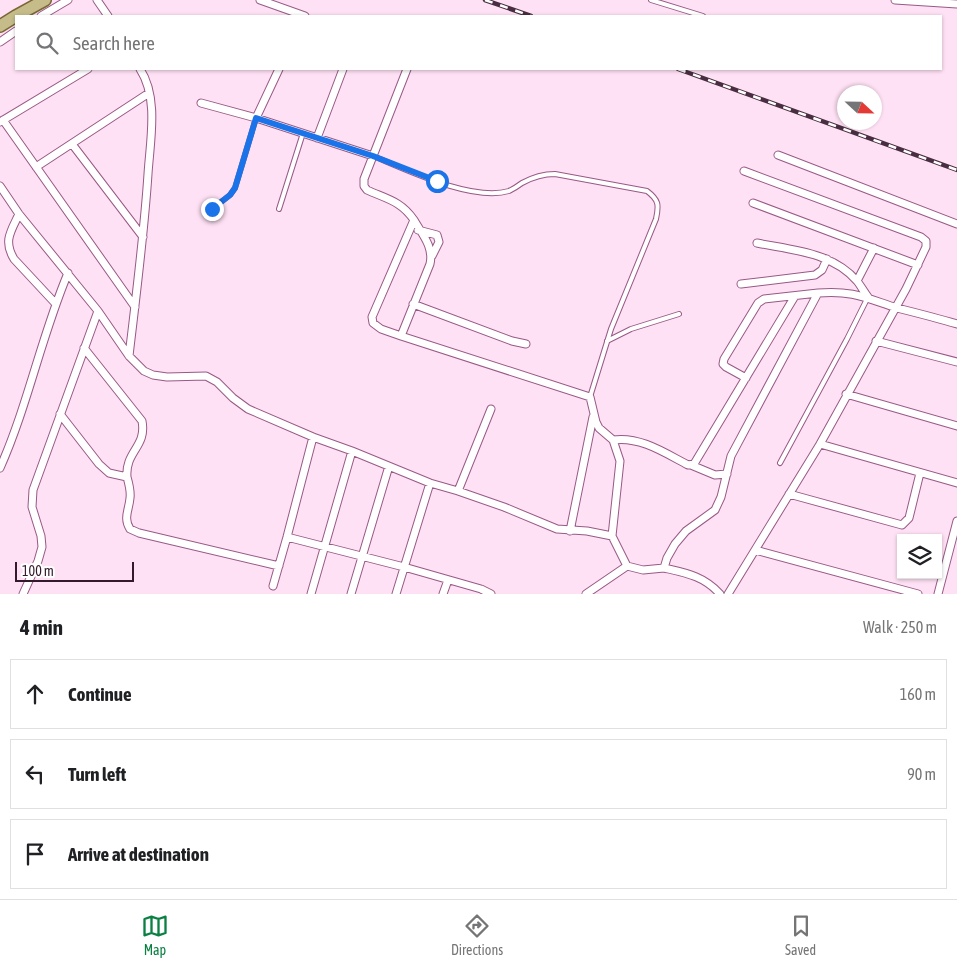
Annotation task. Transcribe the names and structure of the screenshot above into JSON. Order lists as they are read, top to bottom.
{
  "scale_bar": "100 m",
  "north": "right",
  "page": {
    "search": "Search here",
    "scale": "100 m",
    "heading": ["4 min", "Walk · 250 m"],
    "list": [
      ["Continue", "160 m"],
      ["Turn left", "90 m"],
      "Arrive at destination"
    ],
    "nav": ["Map", "Directions", "Saved"]
  }
}
